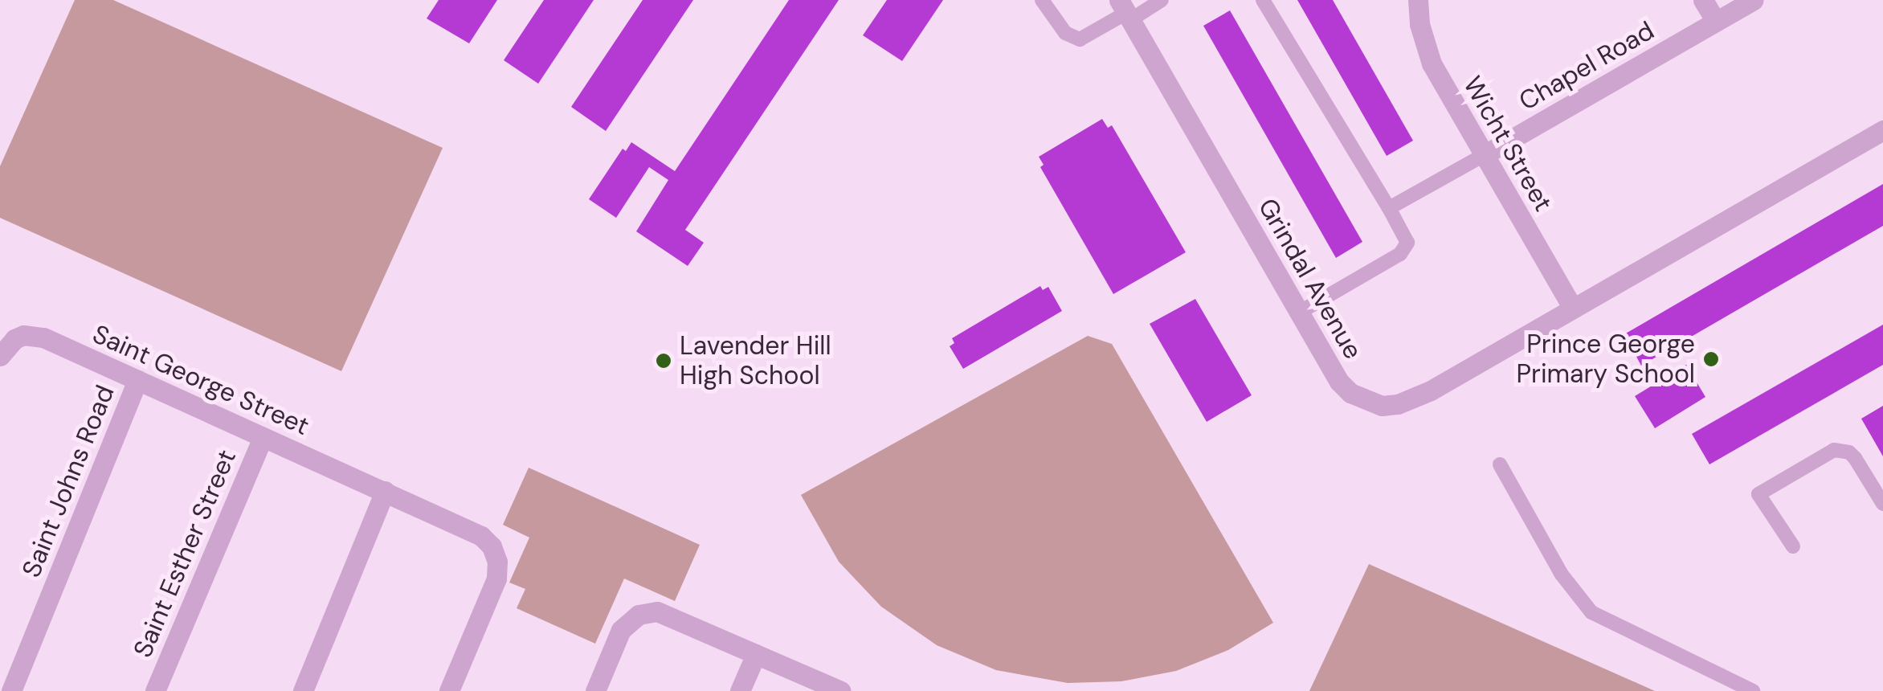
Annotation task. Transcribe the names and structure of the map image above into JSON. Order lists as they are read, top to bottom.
{
  "streets": {
    "street": [
      "Chapel Road",
      "Wicht Street",
      "Grindal Avenue",
      "Saint George Street",
      "Saint Johns Road",
      "Saint Esther Street"
    ]
  },
  "crossings": [
    ["Chapel Road", "Wicht Street"],
    ["Wicht Street", "Grindal Avenue"],
    ["Saint George Street", "Saint Johns Road"],
    ["Saint George Street", "Saint Esther Street"]
  ],
  "places": ["Prince George Primary School", "Lavender Hill High School"]
}
